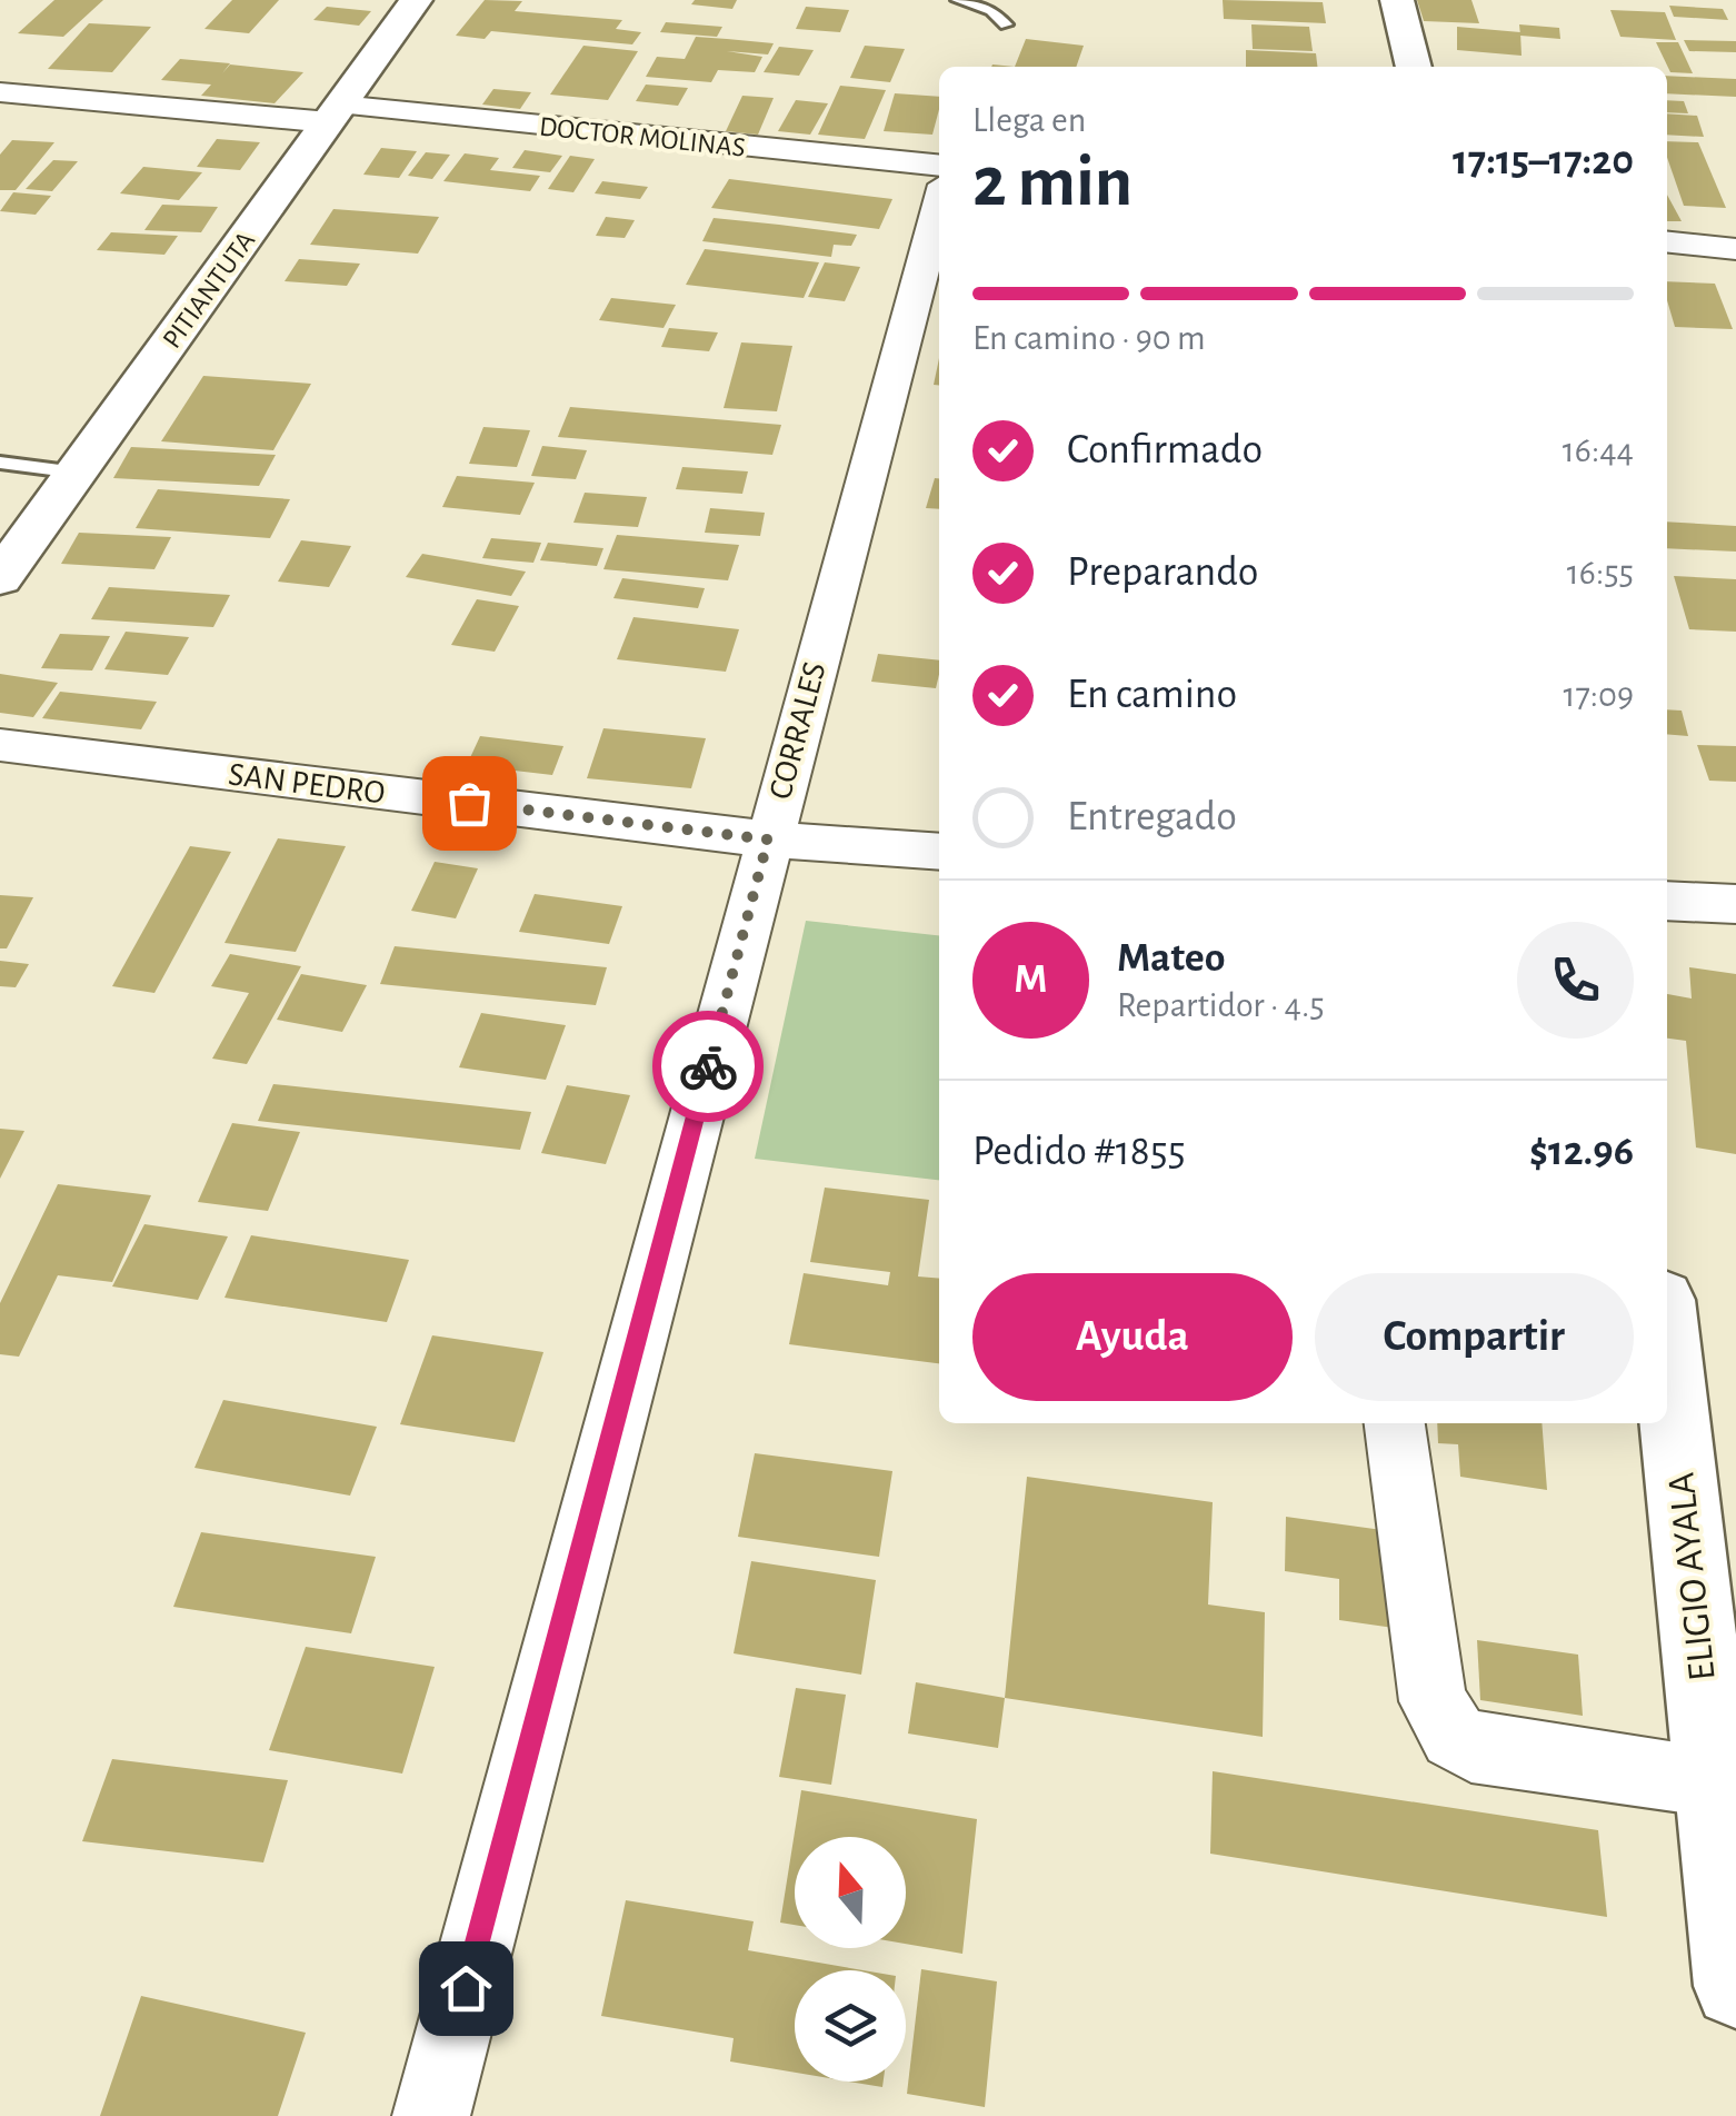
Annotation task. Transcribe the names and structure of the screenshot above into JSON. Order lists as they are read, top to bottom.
{
  "streets": {
    "street": [
      "DOCTOR MOLINAS",
      "PITIANTUTA",
      "CORRALES",
      "SAN PEDRO",
      "ELIGIO AYALA"
    ]
  },
  "crossings": [
    ["DOCTOR MOLINAS", "PITIANTUTA"],
    ["CORRALES", "SAN PEDRO"]
  ],
  "north": "top",
  "page": {
    "heading": ["2 min", "Llega en", "17:15–17:20"],
    "panel": [
      "Mateo",
      "Repartidor · 4.5",
      "Pedido #1855",
      "$12.96"
    ],
    "bar": "En camino · 90 m",
    "list": [
      ["Confirmado", "16:44"],
      ["Preparando", "16:55"],
      ["En camino", "17:09"],
      "Entregado"
    ],
    "round": "M",
    "buttons": ["Ayuda", "Compartir"]
  }
}
